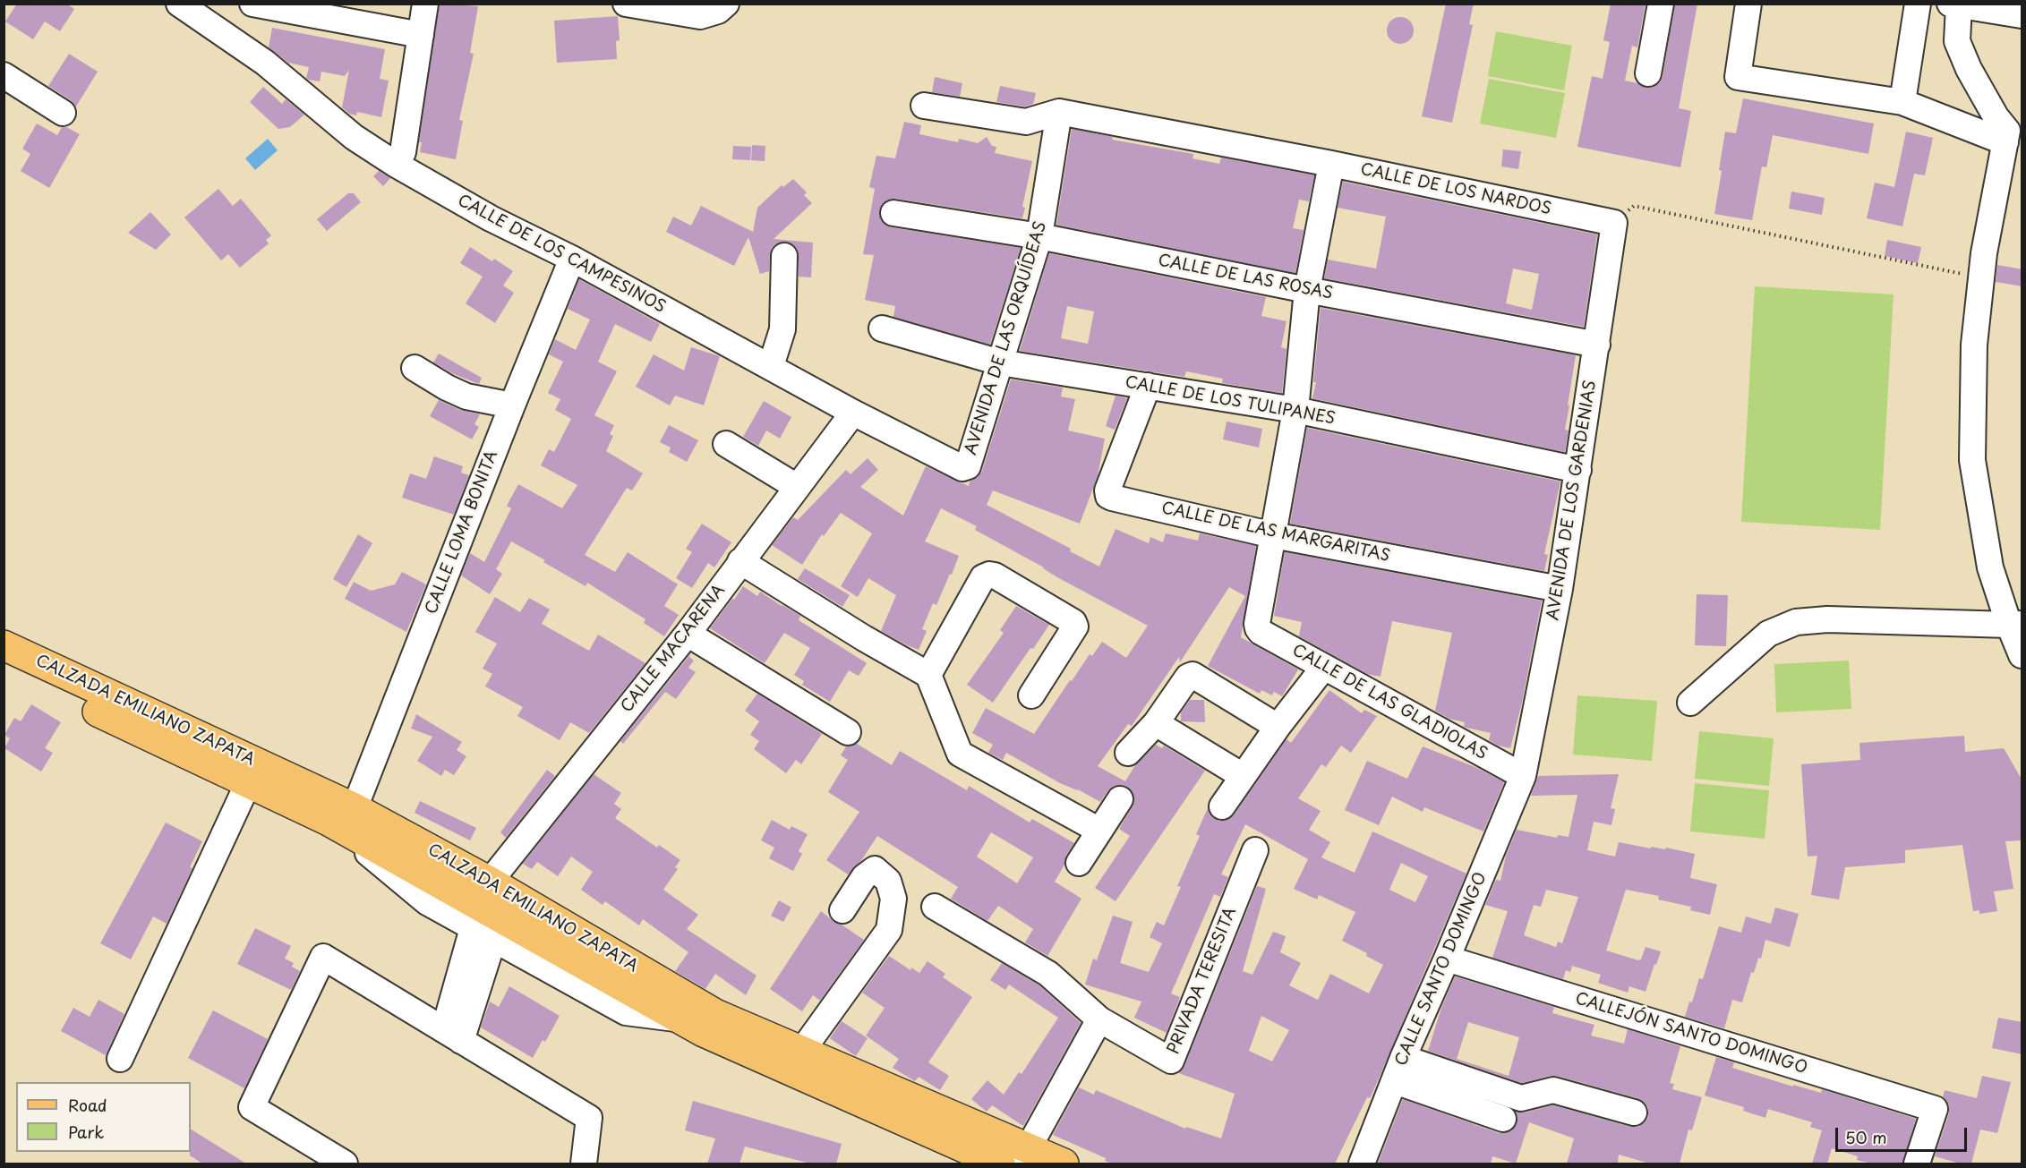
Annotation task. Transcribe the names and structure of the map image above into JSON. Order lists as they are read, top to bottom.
{
  "streets": {
    "main road": ["CALZADA EMILIANO ZAPATA"],
    "street": [
      "CALLE DE LOS NARDOS",
      "CALLE DE LOS CAMPESINOS",
      "CALLE DE LAS ROSAS",
      "AVENIDA DE LAS ORQUÍDEAS",
      "CALLE DE LOS TULIPANES",
      "AVENIDA DE LOS GARDENIAS",
      "CALLE LOMA BONITA",
      "CALLE DE LAS MARGARITAS",
      "CALLE MACARENA",
      "CALLE DE LAS GLADIOLAS",
      "CALLE SANTO DOMINGO",
      "PRIVADA TERESITA",
      "CALLEJÓN SANTO DOMINGO"
    ]
  },
  "crossings": [
    ["CALLE DE LOS NARDOS", "AVENIDA DE LAS ORQUÍDEAS"],
    ["CALLE DE LOS NARDOS", "AVENIDA DE LOS GARDENIAS"],
    ["CALLE DE LOS CAMPESINOS", "AVENIDA DE LAS ORQUÍDEAS"],
    ["CALLE DE LOS CAMPESINOS", "CALLE LOMA BONITA"],
    ["CALLE DE LOS CAMPESINOS", "CALLE MACARENA"],
    ["CALLE DE LAS ROSAS", "AVENIDA DE LAS ORQUÍDEAS"],
    ["CALLE DE LAS ROSAS", "AVENIDA DE LOS GARDENIAS"],
    ["AVENIDA DE LAS ORQUÍDEAS", "CALLE DE LOS TULIPANES"],
    ["CALLE DE LOS TULIPANES", "AVENIDA DE LOS GARDENIAS"],
    ["CALLE DE LOS TULIPANES", "CALLE DE LAS MARGARITAS"],
    ["AVENIDA DE LOS GARDENIAS", "CALLE DE LAS MARGARITAS"],
    ["AVENIDA DE LOS GARDENIAS", "CALLE DE LAS GLADIOLAS"],
    ["AVENIDA DE LOS GARDENIAS", "CALLE SANTO DOMINGO"],
    ["CALLE LOMA BONITA", "CALZADA EMILIANO ZAPATA"],
    ["CALLE DE LAS MARGARITAS", "CALLE DE LAS GLADIOLAS"],
    ["CALLE MACARENA", "CALZADA EMILIANO ZAPATA"],
    ["CALLE DE LAS GLADIOLAS", "CALLE SANTO DOMINGO"],
    ["CALLE SANTO DOMINGO", "CALLEJÓN SANTO DOMINGO"]
  ],
  "legend": ["Road", "Park"],
  "scale_bar": "50 m"
}
